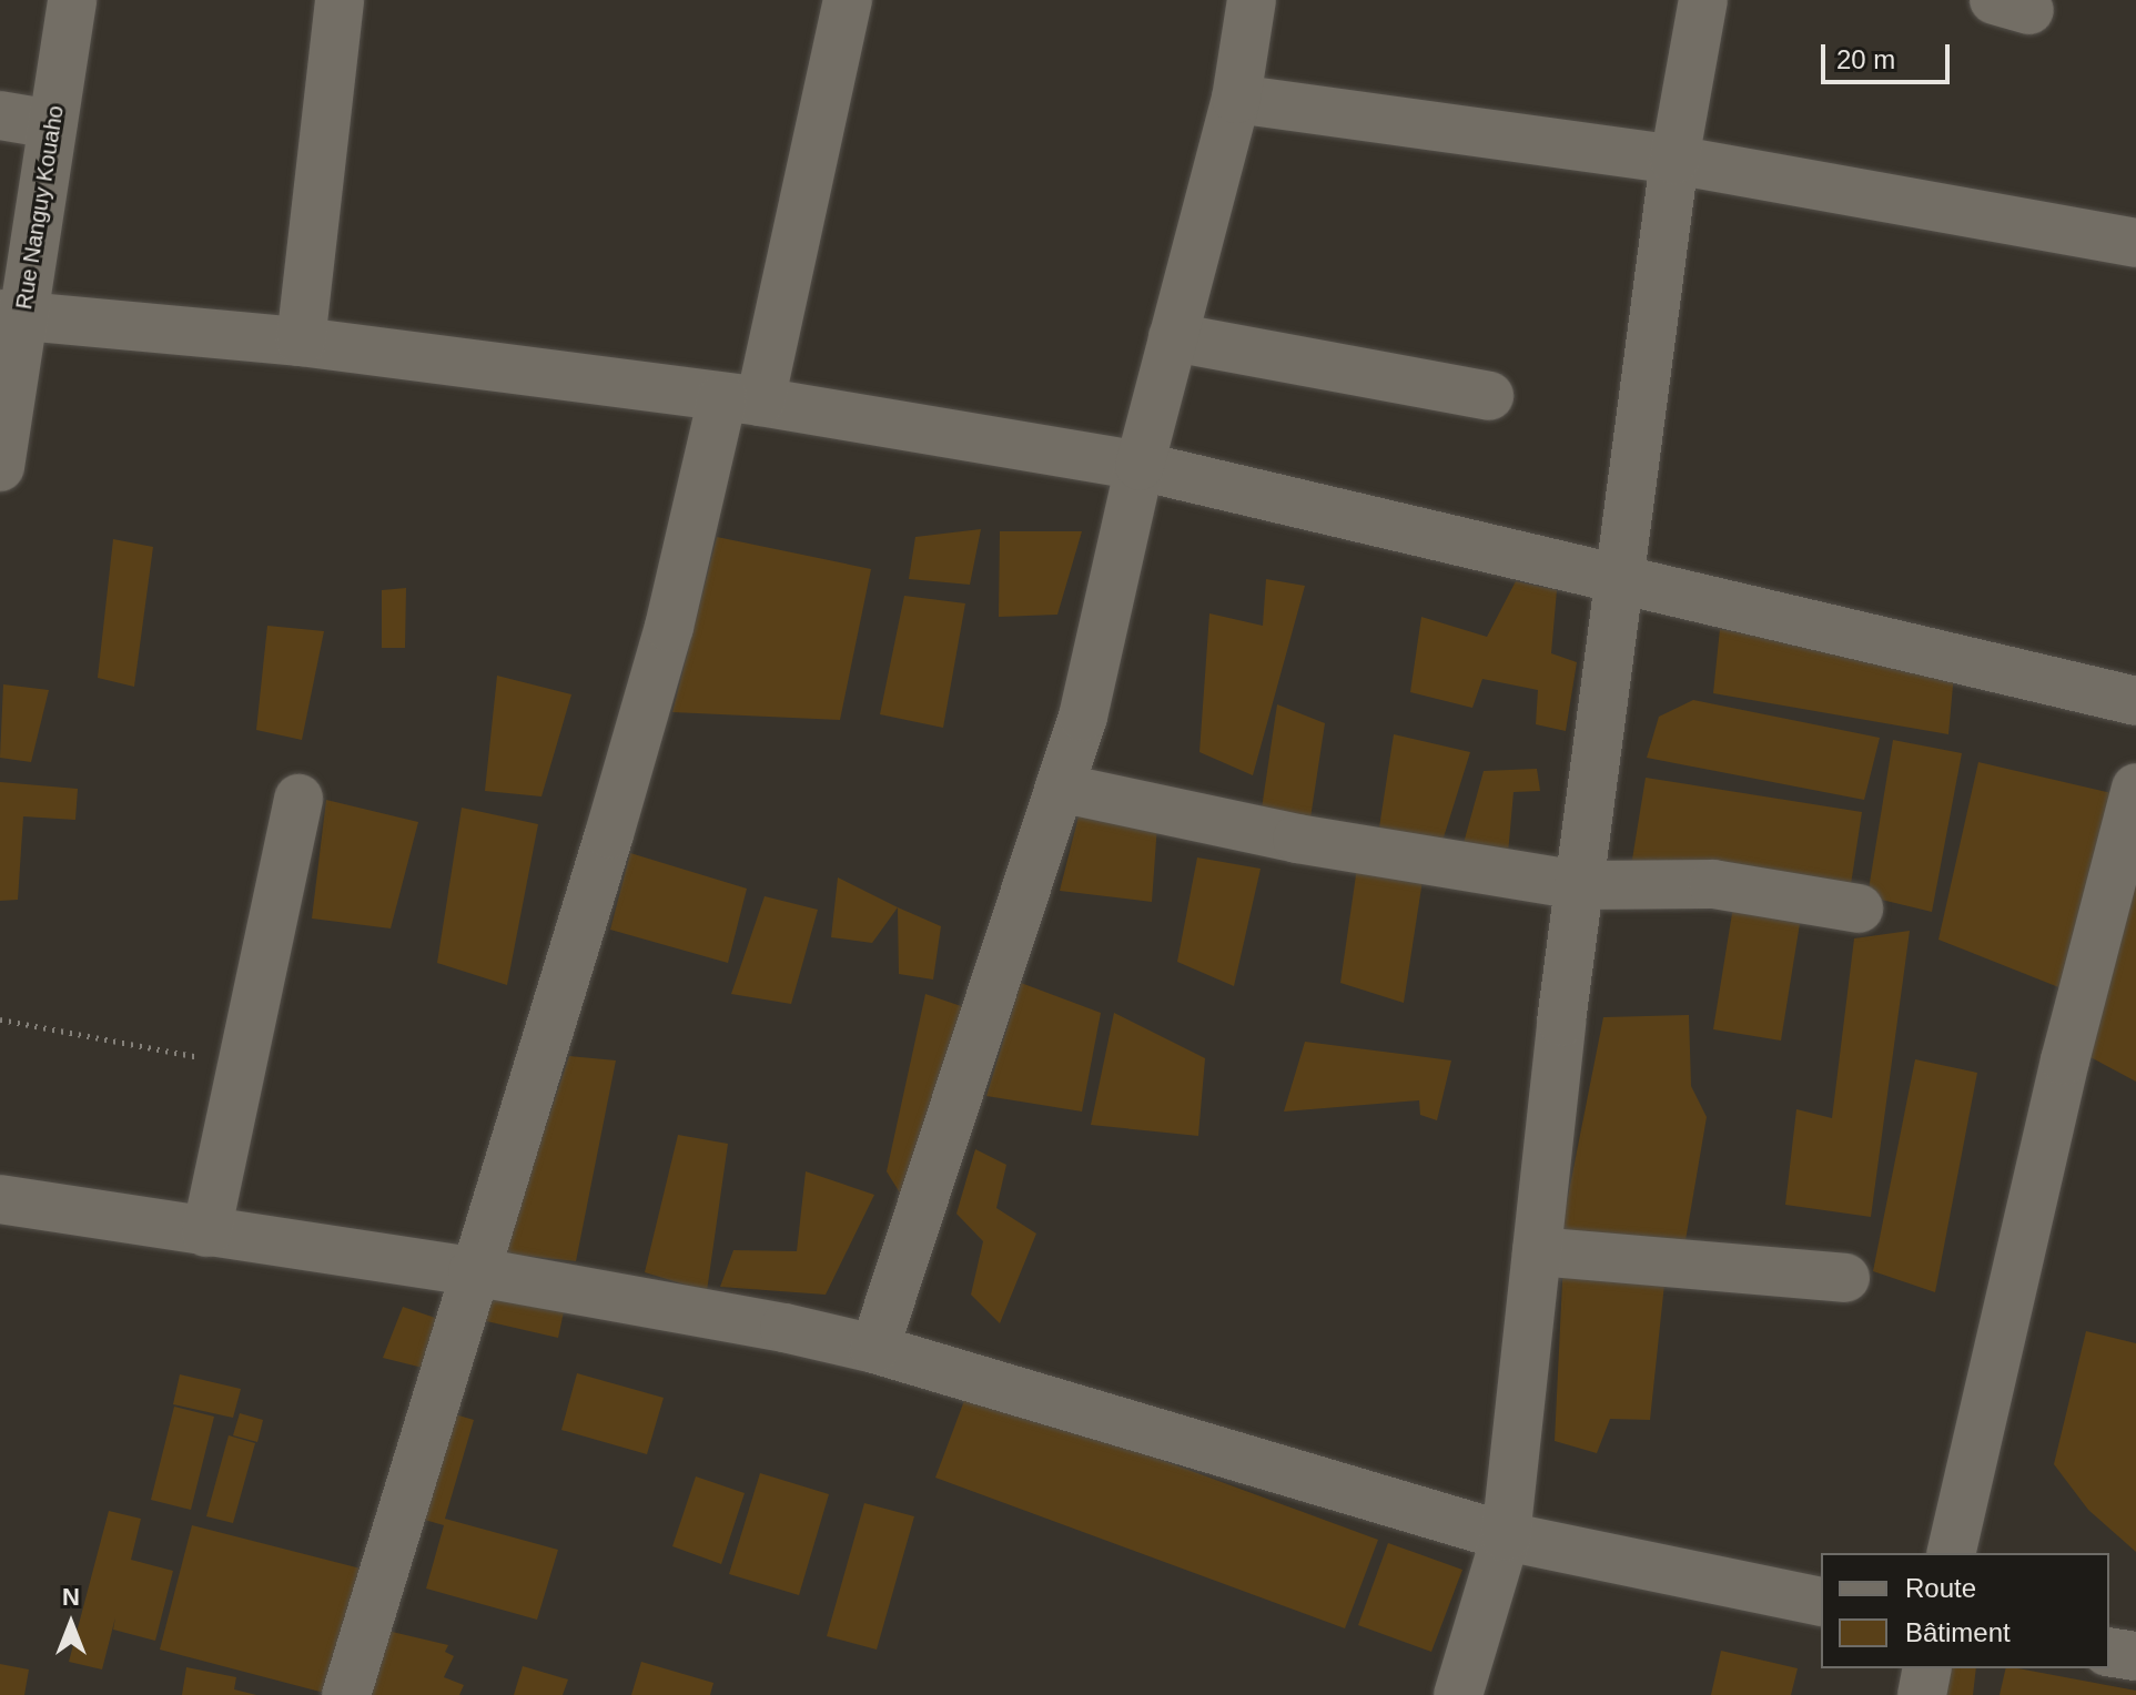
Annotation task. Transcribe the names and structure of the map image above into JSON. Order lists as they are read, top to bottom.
{
  "streets": {
    "street": ["Rue Nanguy Kouaho"]
  },
  "legend": ["Route", "Bâtiment"],
  "scale_bar": "20 m",
  "north": "top"
}
